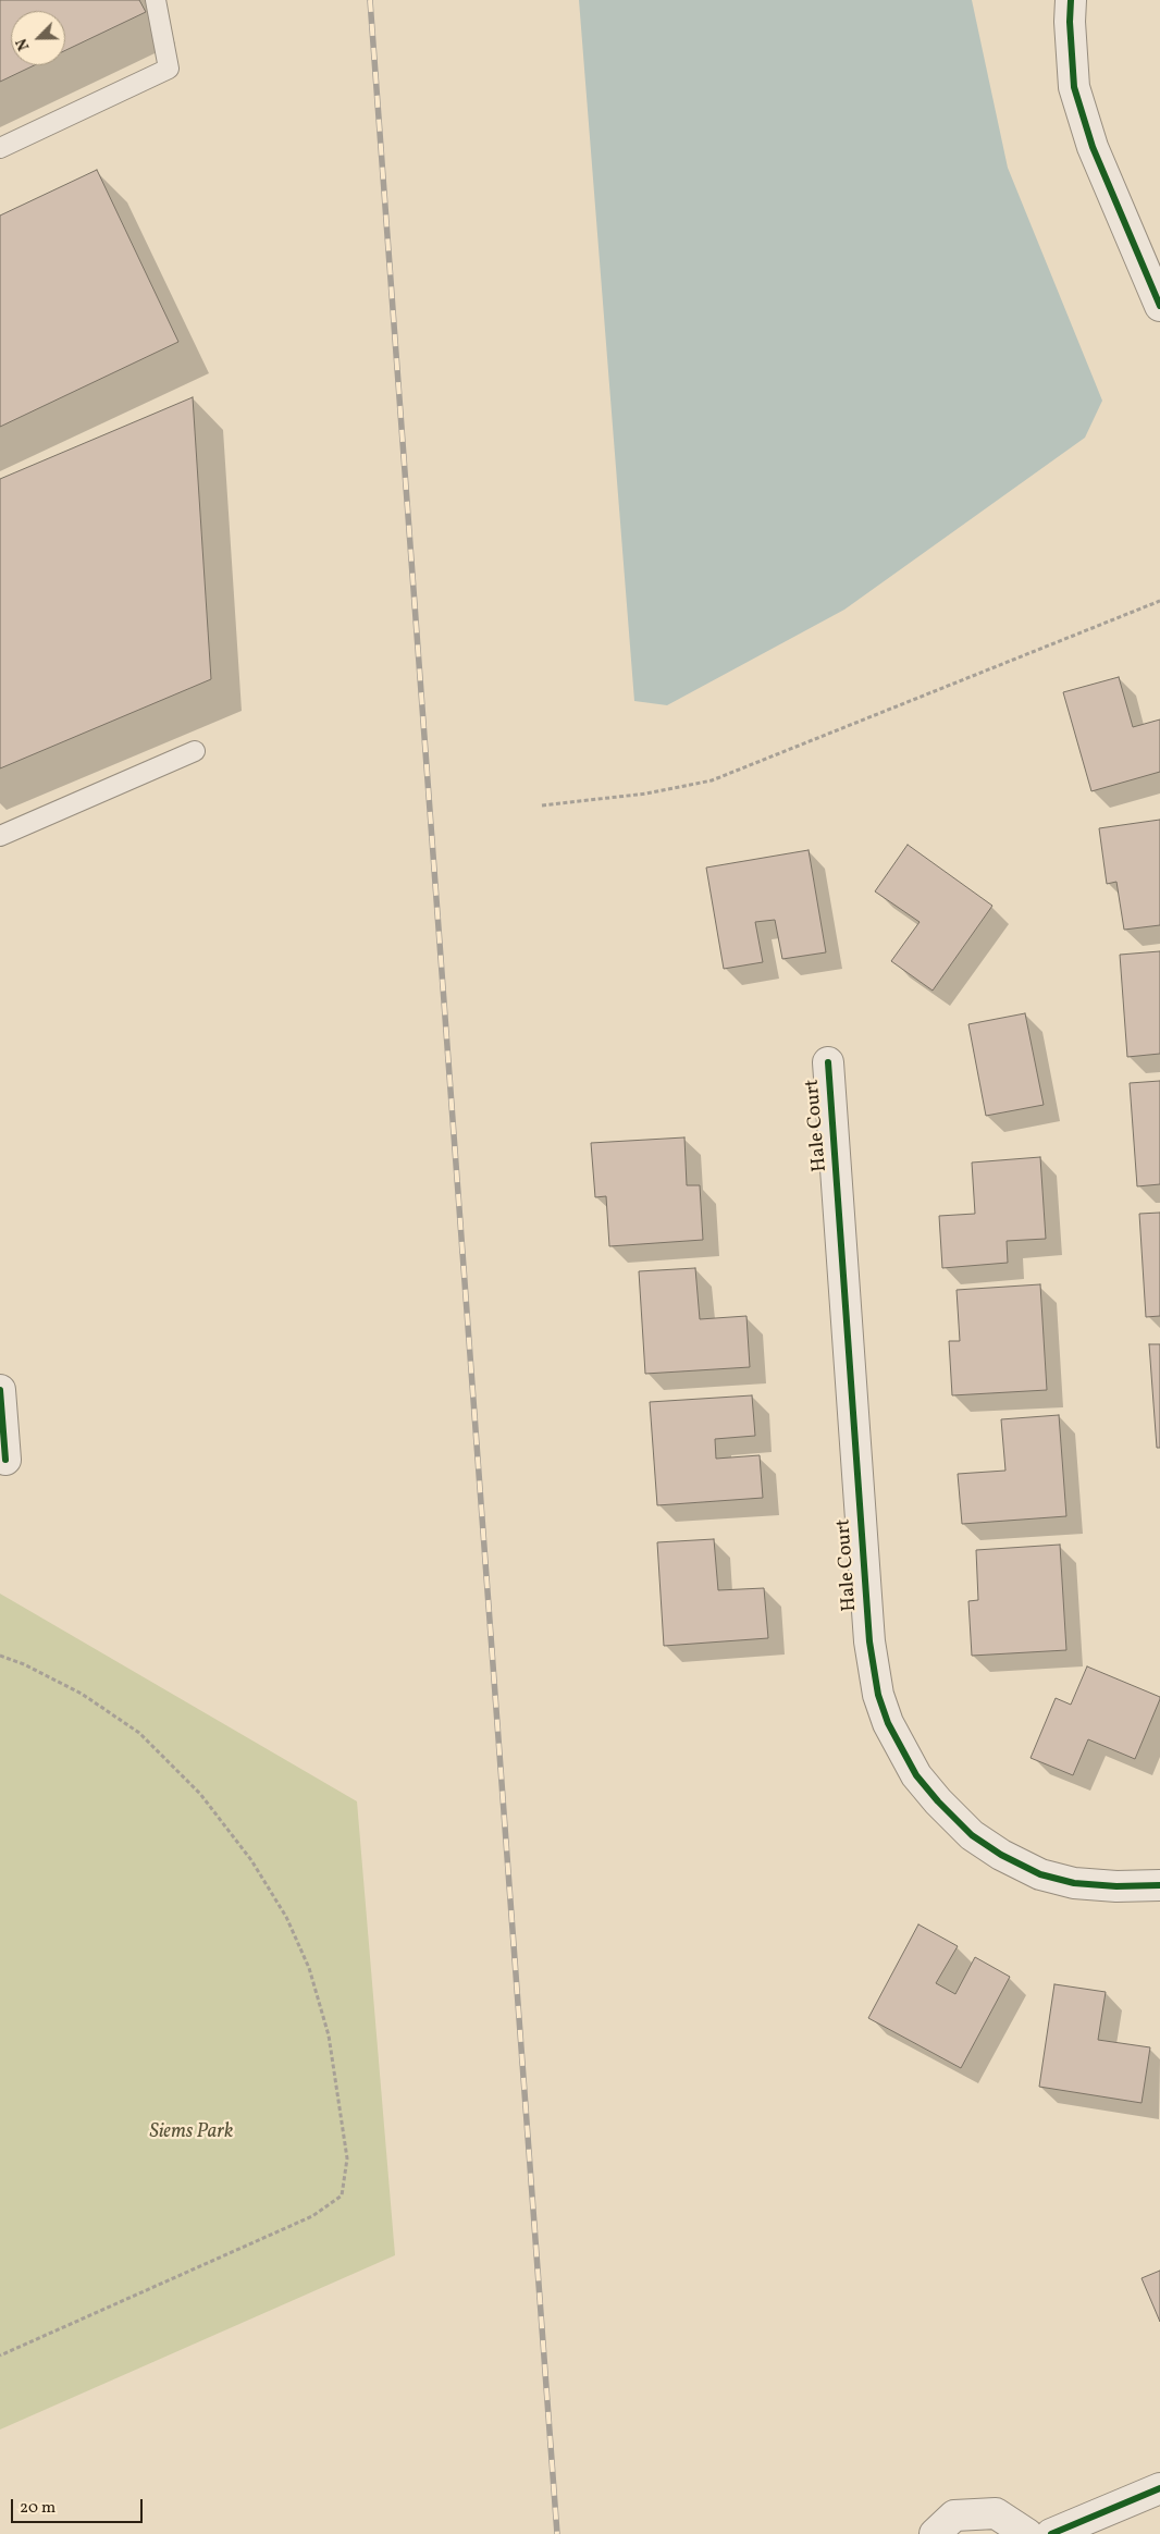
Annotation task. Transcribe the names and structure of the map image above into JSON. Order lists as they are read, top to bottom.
{
  "streets": {
    "street": ["Hale Court"]
  },
  "parks": ["Siems Park"],
  "scale_bar": "20 m",
  "north": "bottom left"
}
